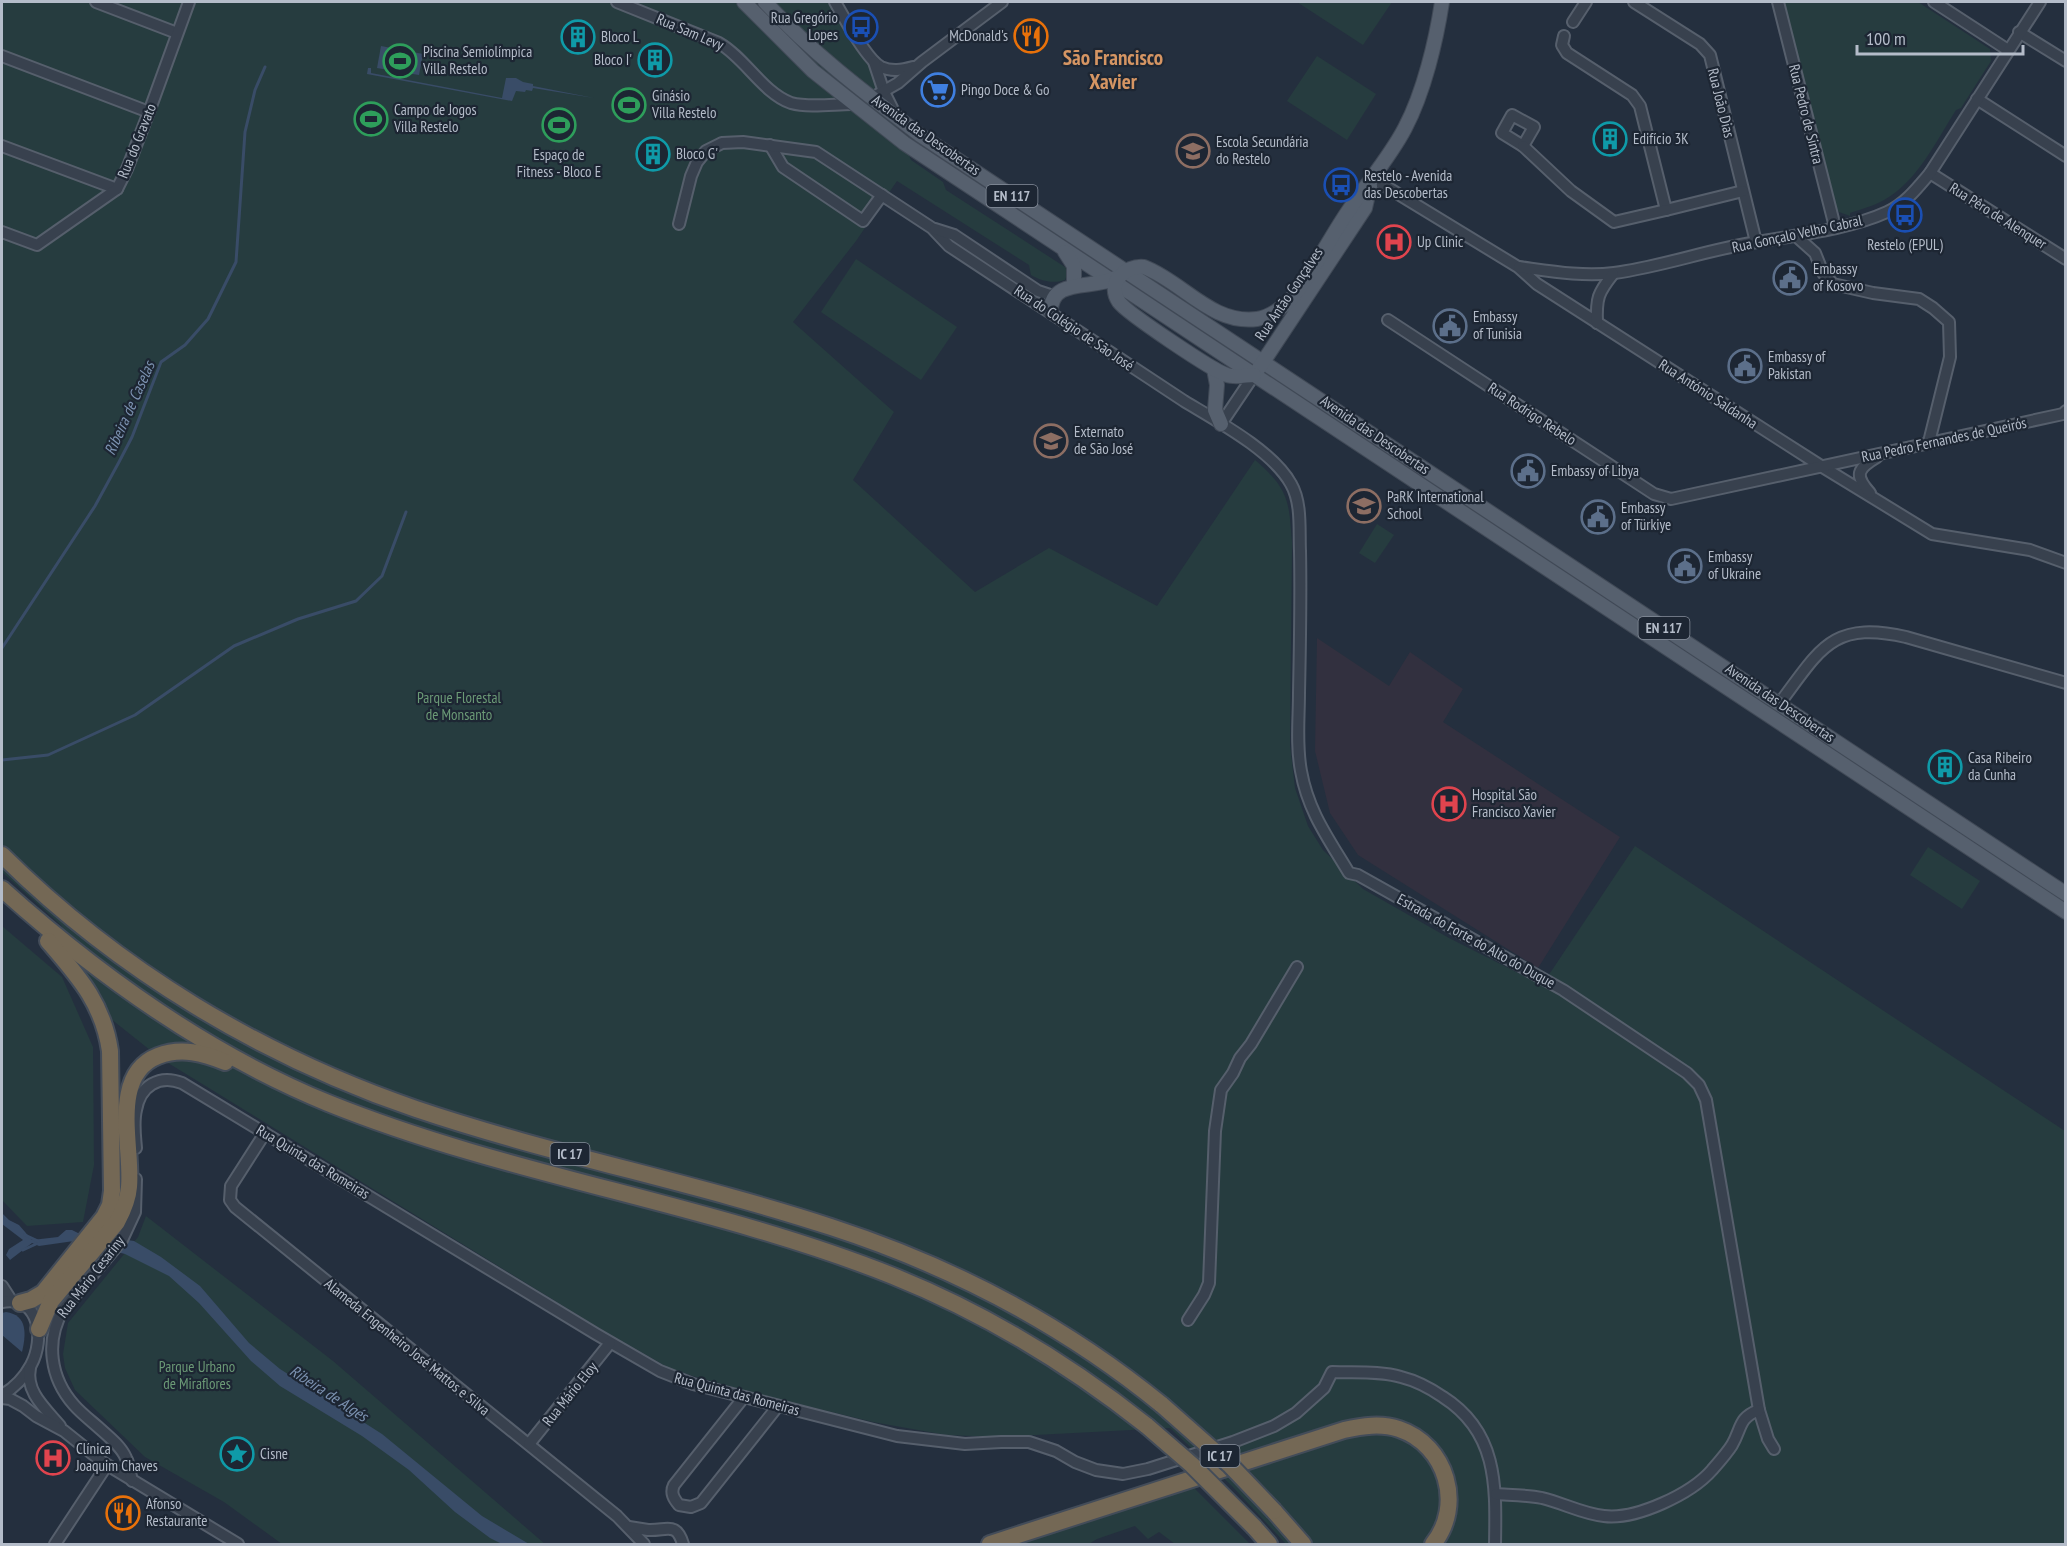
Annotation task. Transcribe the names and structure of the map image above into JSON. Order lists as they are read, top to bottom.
{
  "streets": {
    "highway": ["IC 17"],
    "main road": ["Avenida das Descobertas", "EN 117", "Rua Antão Gonçalves"],
    "street": [
      "Rua Sam Levy",
      "Rua João Dias",
      "Rua Pedro de Sintra",
      "Rua do Gravato",
      "Rua Pêro de Alenquer",
      "Rua Gonçalo Velho Cabral",
      "Rua do Colégio de São José",
      "Rua António Saldanha",
      "Rua Rodrigo Rebelo",
      "Rua Pedro Fernandes de Queirós",
      "Estrada do Forte do Alto do Duque",
      "Rua Quinta das Romeiras",
      "Rua Mário Cesariny",
      "Alameda Engenheiro José Mattos e Silva",
      "Rua Mário Eloy"
    ]
  },
  "crossings": [
    ["Rua Sam Levy", "Avenida das Descobertas"],
    ["Rua João Dias", "Rua Gonçalo Velho Cabral"],
    ["Rua Pedro de Sintra", "Rua Gonçalo Velho Cabral"],
    ["Avenida das Descobertas", "Rua Antão Gonçalves"],
    ["Rua Pêro de Alenquer", "Rua Gonçalo Velho Cabral"],
    ["Rua Gonçalo Velho Cabral", "Rua António Saldanha"],
    ["Rua Antão Gonçalves", "Rua do Colégio de São José"],
    ["Rua Antão Gonçalves", "Rua António Saldanha"],
    ["Rua Antão Gonçalves", "Estrada do Forte do Alto do Duque"],
    ["Rua do Colégio de São José", "Estrada do Forte do Alto do Duque"],
    ["Rua António Saldanha", "Rua Rodrigo Rebelo"],
    ["Rua António Saldanha", "Rua Pedro Fernandes de Queirós"],
    ["Rua Rodrigo Rebelo", "Rua Pedro Fernandes de Queirós"],
    ["Rua Quinta das Romeiras", "Rua Mário Cesariny"],
    ["Rua Quinta das Romeiras", "Alameda Engenheiro José Mattos e Silva"],
    ["Rua Quinta das Romeiras", "Rua Mário Eloy"],
    ["Alameda Engenheiro José Mattos e Silva", "Rua Mário Eloy"]
  ],
  "districts": ["São Francisco Xavier"],
  "water": ["Ribeira de Caselas", "Ribeira de Algés"],
  "parks": ["Parque Florestal de Monsanto", "Parque Urbano de Miraflores"],
  "places": {
    "bus stop": ["Rua Gregório Lopes", "Restelo - Avenida das Descobertas", "Restelo (EPUL)"],
    "restaurant": ["McDonald's", "Afonso Restaurante"],
    "building": [
      "Bloco L",
      "Bloco I'",
      "Edifício 3K",
      "Bloco G'",
      "Casa Ribeiro da Cunha"
    ],
    "sports": [
      "Piscina Semiolímpica Villa Restelo",
      "Ginásio Villa Restelo",
      "Campo de Jogos Villa Restelo",
      "Espaço de Fitness - Bloco E"
    ],
    "supermarket": ["Pingo Doce & Go"],
    "school or university": ["Escola Secundária do Restelo", "Externato de São José", "PaRK International School"],
    "hospital": ["Up Clinic", "Hospital São Francisco Xavier", "Clínica Joaquim Chaves"],
    "public building": [
      "Embassy of Kosovo",
      "Embassy of Tunisia",
      "Embassy of Pakistan",
      "Embassy of Libya",
      "Embassy of Türkiye",
      "Embassy of Ukraine"
    ],
    "place": ["Cisne"]
  },
  "scale_bar": "100 m"
}
